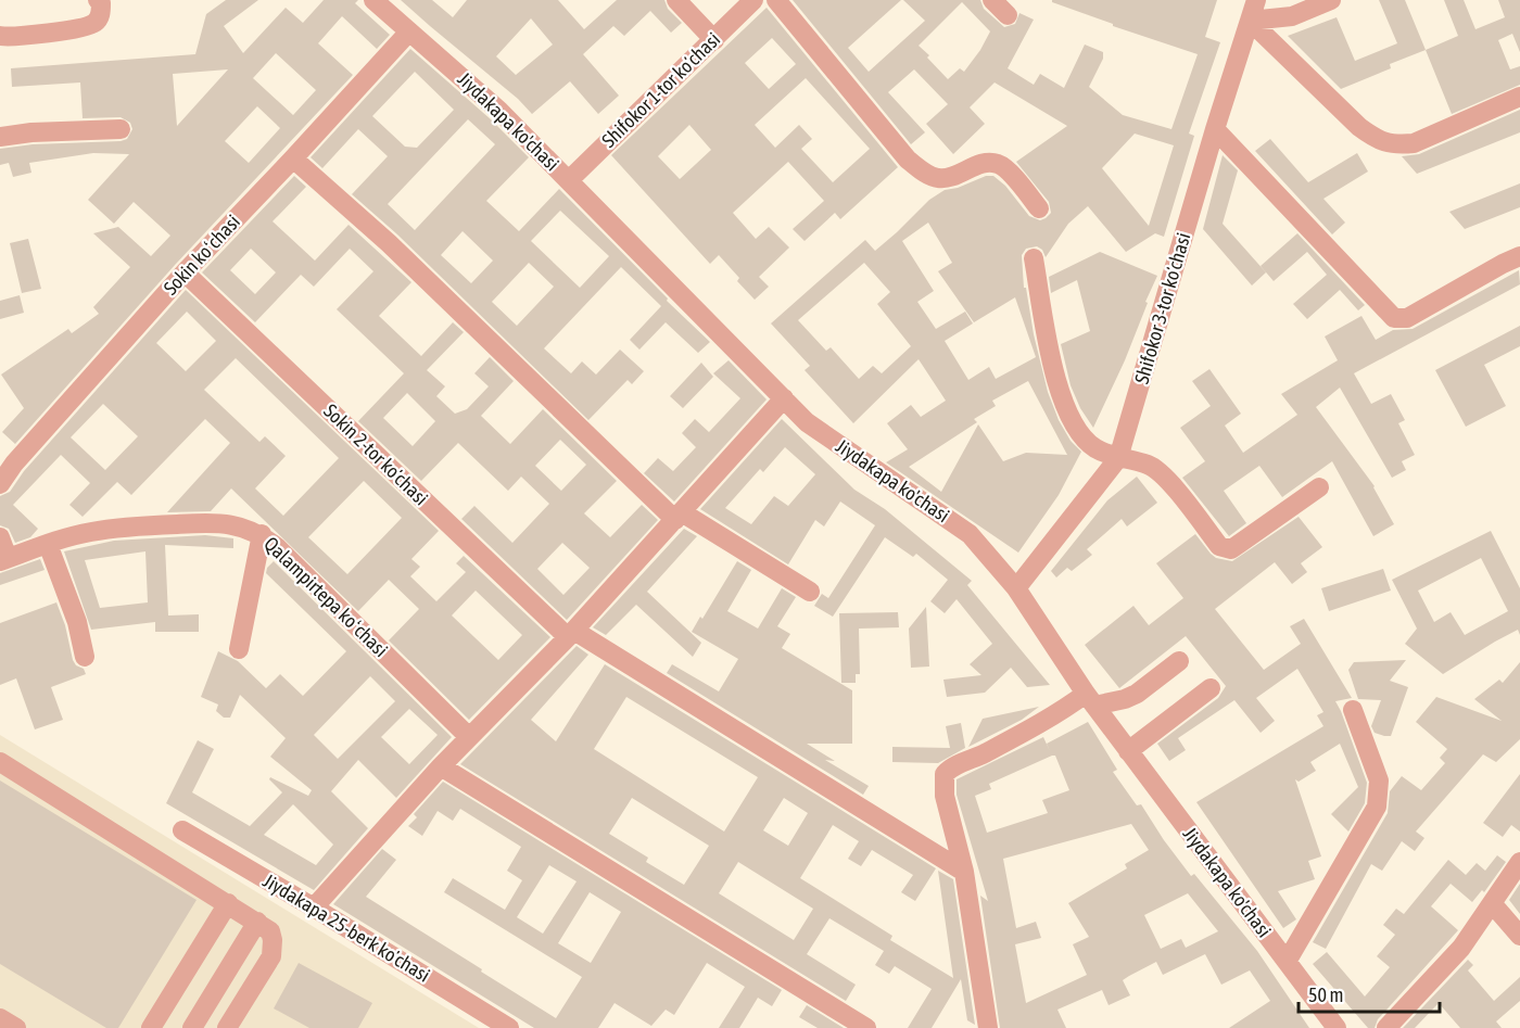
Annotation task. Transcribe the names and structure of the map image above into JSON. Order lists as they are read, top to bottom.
{
  "streets": {
    "street": [
      "Shifokor 1-tor koʼchasi",
      "Jiydakapa ko'chasi",
      "Sokin koʻchasi",
      "Shifokor 3-tor koʼchasi",
      "Sokin 2-tor koʼchasi",
      "Qalampirtepa koʻchasi",
      "Jiydakapa 25-berk koʼchasi"
    ]
  },
  "crossings": [
    ["Shifokor 1-tor koʼchasi", "Jiydakapa ko'chasi"],
    ["Jiydakapa ko'chasi", "Sokin koʻchasi"],
    ["Jiydakapa ko'chasi", "Shifokor 3-tor koʼchasi"],
    ["Sokin koʻchasi", "Sokin 2-tor koʼchasi"]
  ],
  "scale_bar": "50 m"
}
